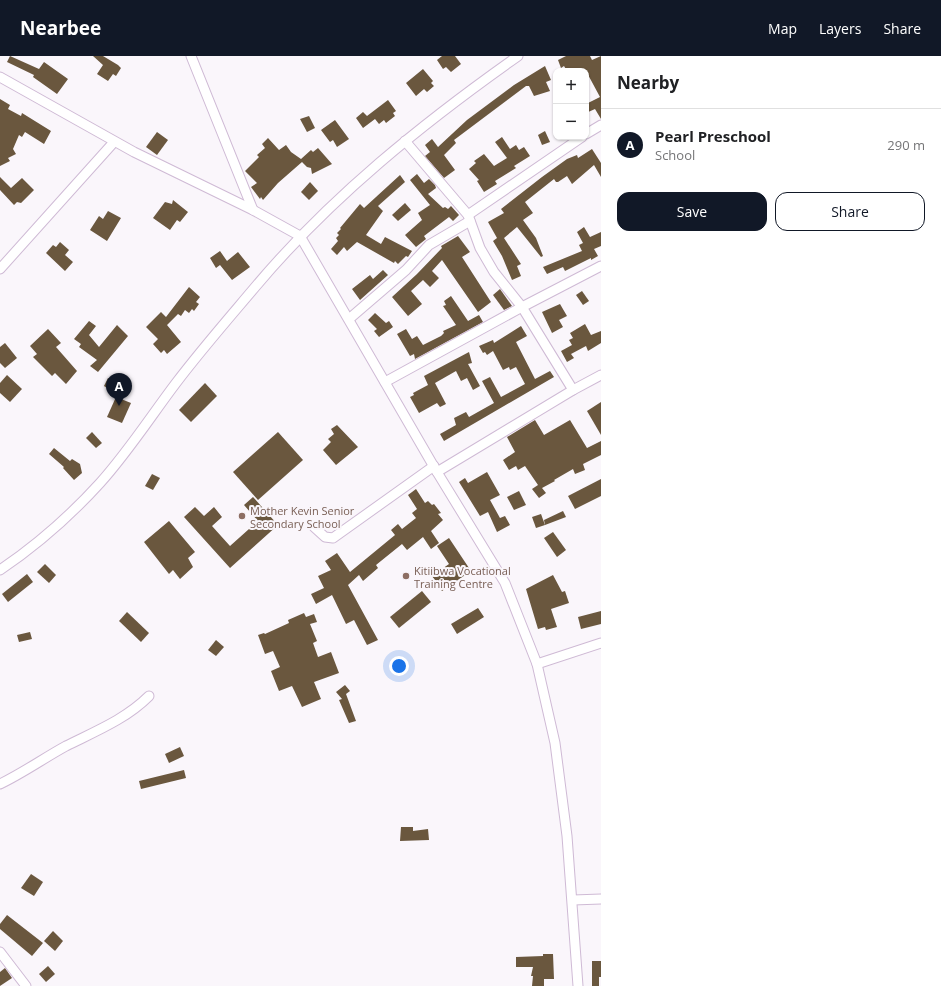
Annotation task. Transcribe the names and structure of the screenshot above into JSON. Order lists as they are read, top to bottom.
{
  "places": ["Mother Kevin Senior Secondary School", "Kitiibwa Vocational Training Centre"],
  "page": {
    "header": "Nearbee",
    "nav": ["Map", "Layers", "Share"],
    "heading": "Nearby",
    "map_buttons": ["+", "−"],
    "list": [
      {
        "mark": "A",
        "name": "Pearl Preschool",
        "note": "School",
        "value": "290 m"
      }
    ],
    "buttons": ["Save", "Share"],
    "pins": "A"
  }
}
